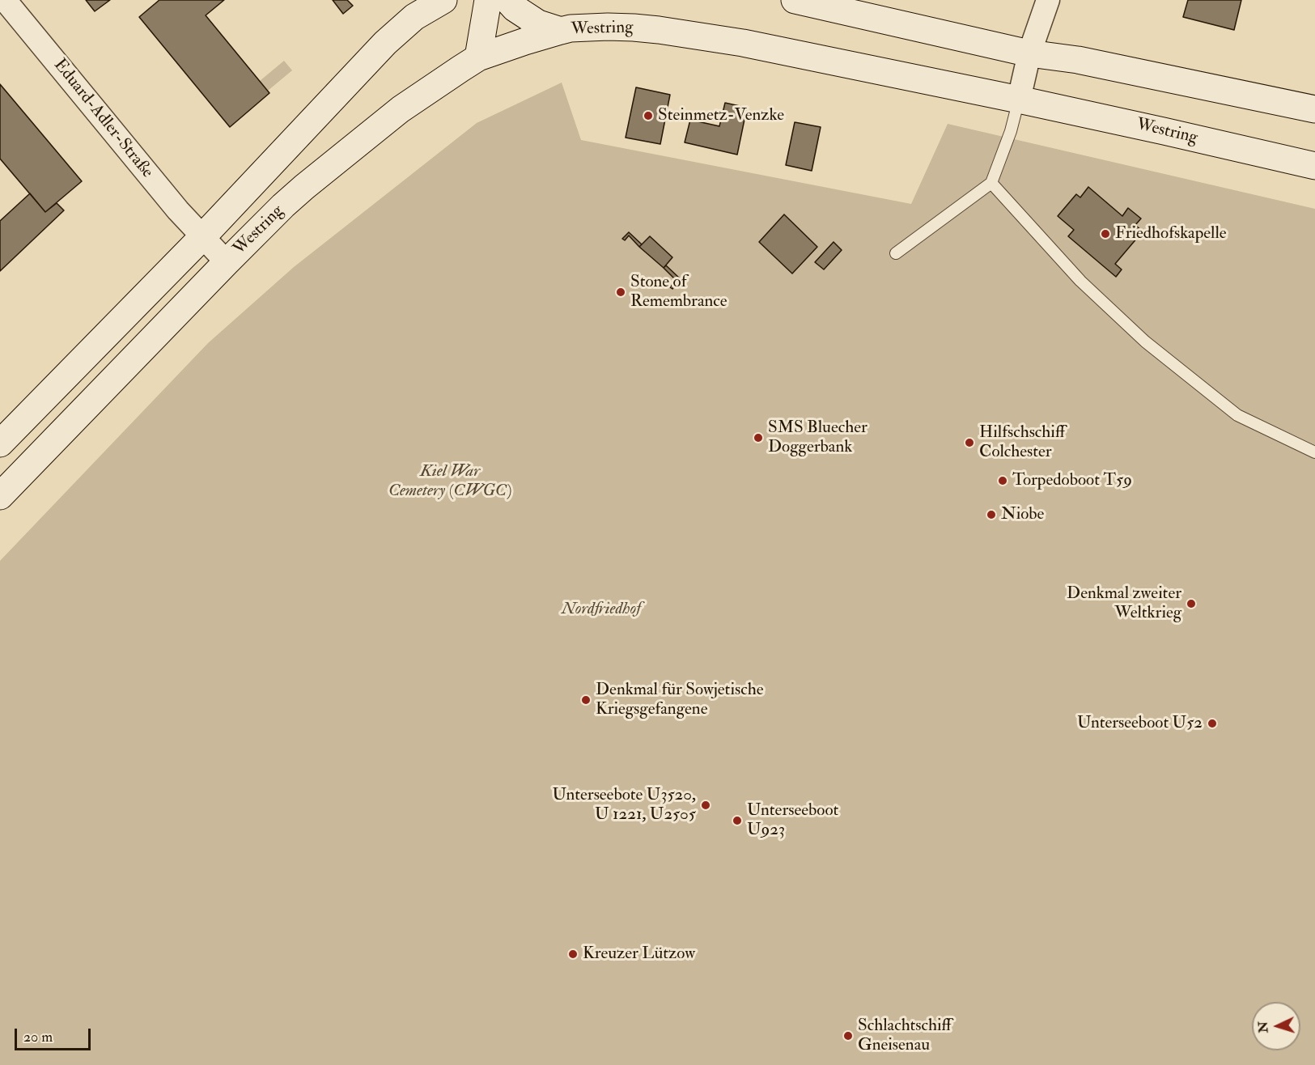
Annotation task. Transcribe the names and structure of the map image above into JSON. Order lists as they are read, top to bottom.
{
  "streets": {
    "main road": ["Westring"],
    "street": ["Eduard-Adler-Straße"]
  },
  "crossings": [
    ["Westring", "Eduard-Adler-Straße"]
  ],
  "parks": ["Kiel War Cemetery (CWGC)", "Nordfriedhof"],
  "places": [
    "Steinmetz-Venzke",
    "Friedhofskapelle",
    "Stone of Remembrance",
    "SMS Bluecher Doggerbank",
    "Hilfschschiff Colchester",
    "Torpedoboot T59",
    "Niobe",
    "Denkmal zweiter Weltkrieg",
    "Denkmal für Sowjetische Kriegsgefangene",
    "Unterseeboot U52",
    "Unterseebote U3520, U 1221, U2505",
    "Unterseeboot U923",
    "Kreuzer Lützow",
    "Schlachtschiff Gneisenau"
  ],
  "scale_bar": "20 m",
  "north": "left"
}
